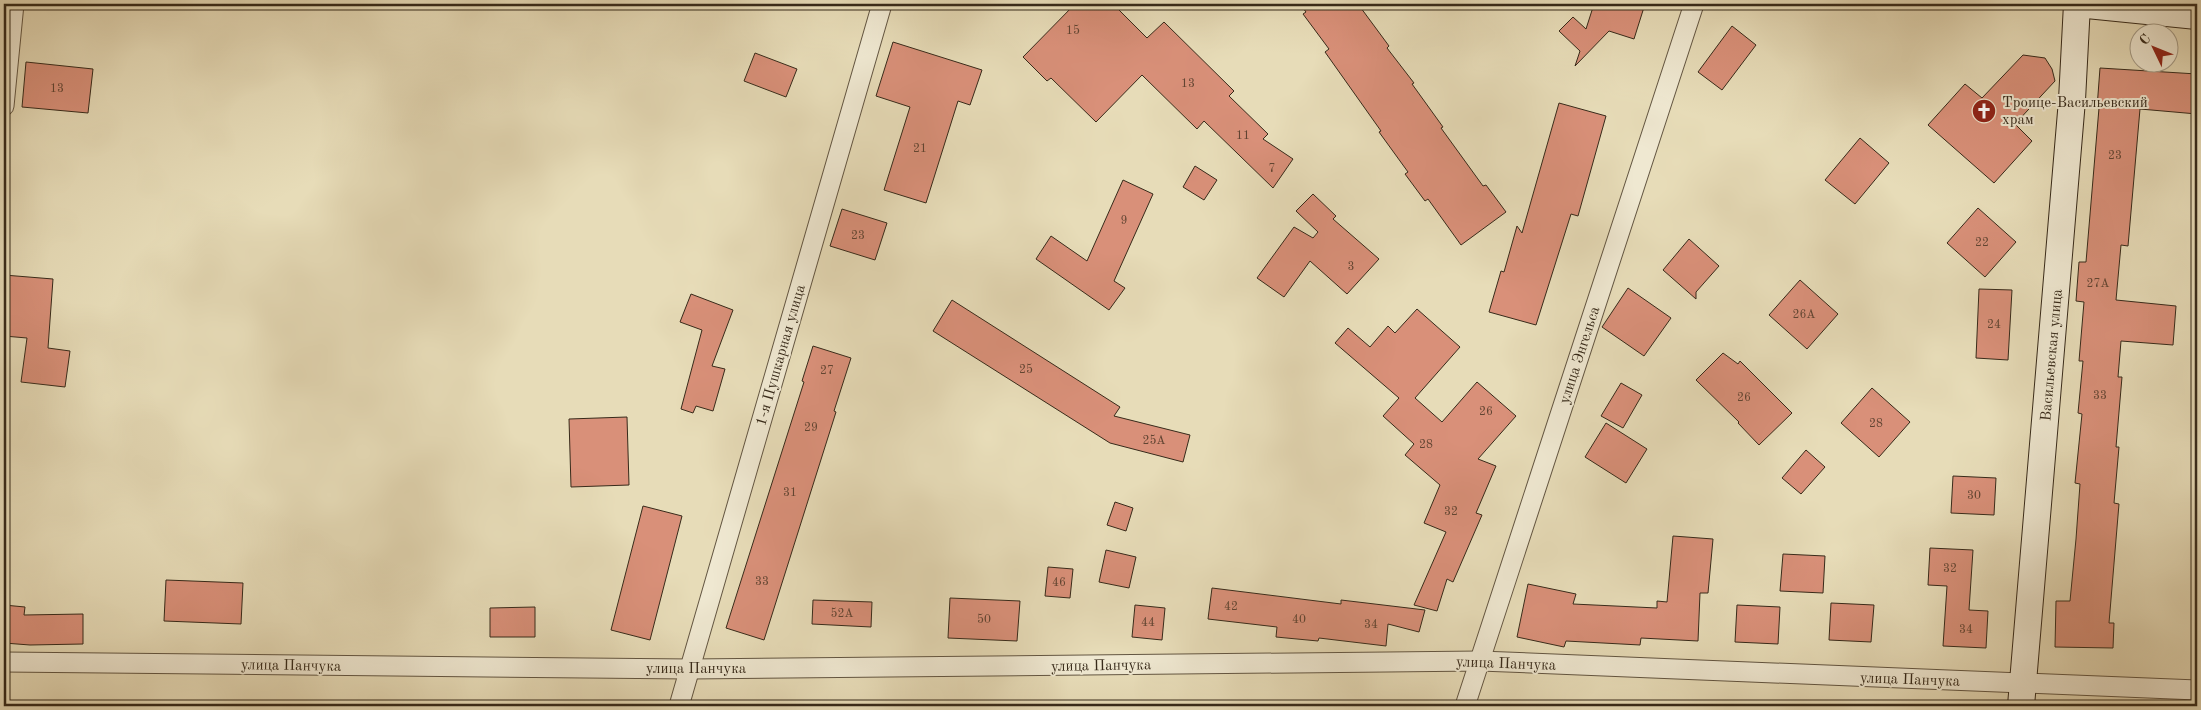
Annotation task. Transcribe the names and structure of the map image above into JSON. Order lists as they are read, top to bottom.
{
  "streets": {
    "main road": ["Васильевская улица"],
    "street": ["1-я Пушкарная улица", "улица Энгельса", "улица Панчука"]
  },
  "crossings": [
    ["1-я Пушкарная улица", "улица Панчука"],
    ["улица Энгельса", "улица Панчука"],
    ["Васильевская улица", "улица Панчука"]
  ],
  "places": {
    "church": ["Троице-Васильевский храм"]
  },
  "house_numbers": [
    "15",
    "13",
    "13",
    "11",
    "21",
    "23",
    "7",
    "9",
    "23",
    "22",
    "3",
    "27А",
    "26А",
    "24",
    "25",
    "27",
    "33",
    "26",
    "26",
    "28",
    "29",
    "25А",
    "28",
    "31",
    "30",
    "32",
    "32",
    "33",
    "46",
    "42",
    "52А",
    "50",
    "40",
    "44",
    "34",
    "34"
  ],
  "north": "top left"
}
